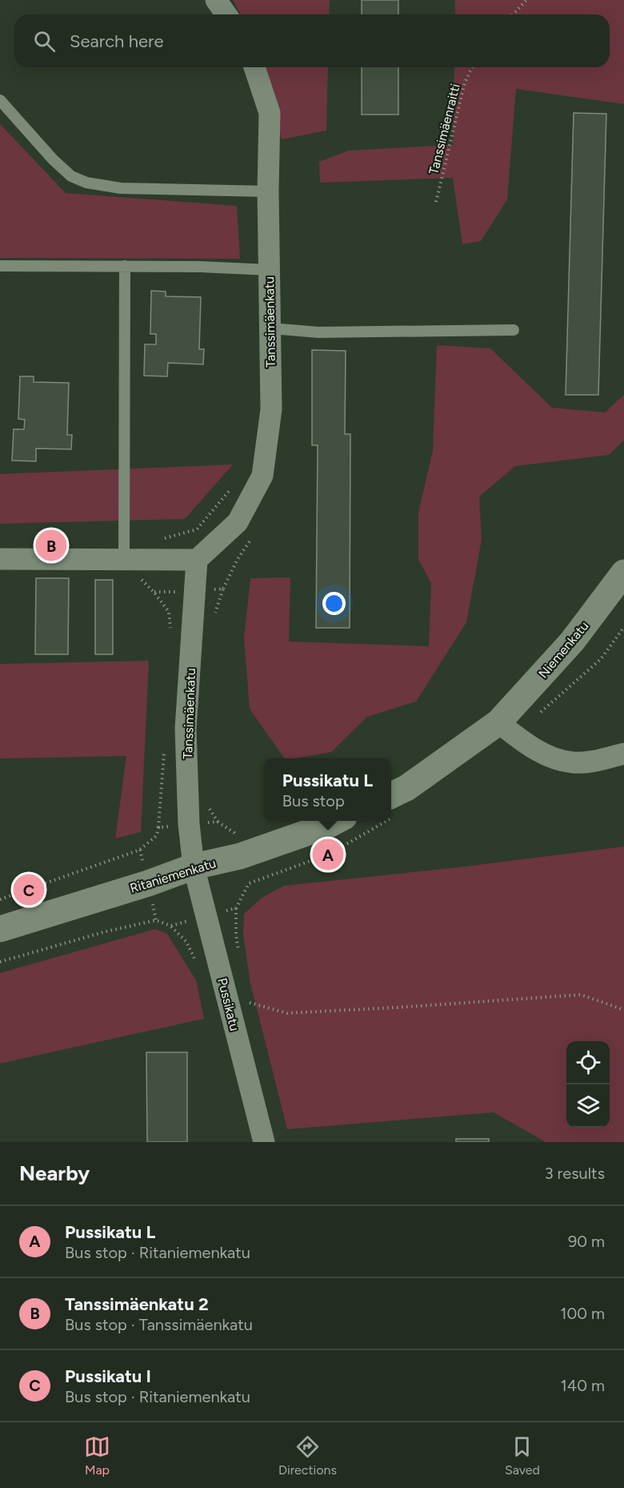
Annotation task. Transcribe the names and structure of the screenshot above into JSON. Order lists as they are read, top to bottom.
{
  "streets": {
    "street": [
      "Tanssimäenkatu",
      "Niemenkatu",
      "Ritaniemenkatu",
      "Pussikatu"
    ],
    "path": ["Tanssimäenraitti"]
  },
  "crossings": [
    ["Tanssimäenkatu", "Ritaniemenkatu"],
    ["Tanssimäenkatu", "Pussikatu"],
    ["Ritaniemenkatu", "Pussikatu"]
  ],
  "page": {
    "search": "Search here",
    "pins": ["B", "A", "C"],
    "popup": ["Pussikatu L", "Bus stop"],
    "heading": ["Nearby", "3 results"],
    "list": [
      {
        "mark": "A",
        "name": "Pussikatu L",
        "note": "Bus stop · Ritaniemenkatu",
        "value": "90 m"
      },
      {
        "mark": "B",
        "name": "Tanssimäenkatu 2",
        "note": "Bus stop · Tanssimäenkatu",
        "value": "100 m"
      },
      {
        "mark": "C",
        "name": "Pussikatu I",
        "note": "Bus stop · Ritaniemenkatu",
        "value": "140 m"
      }
    ],
    "nav": ["Map", "Directions", "Saved"]
  }
}
